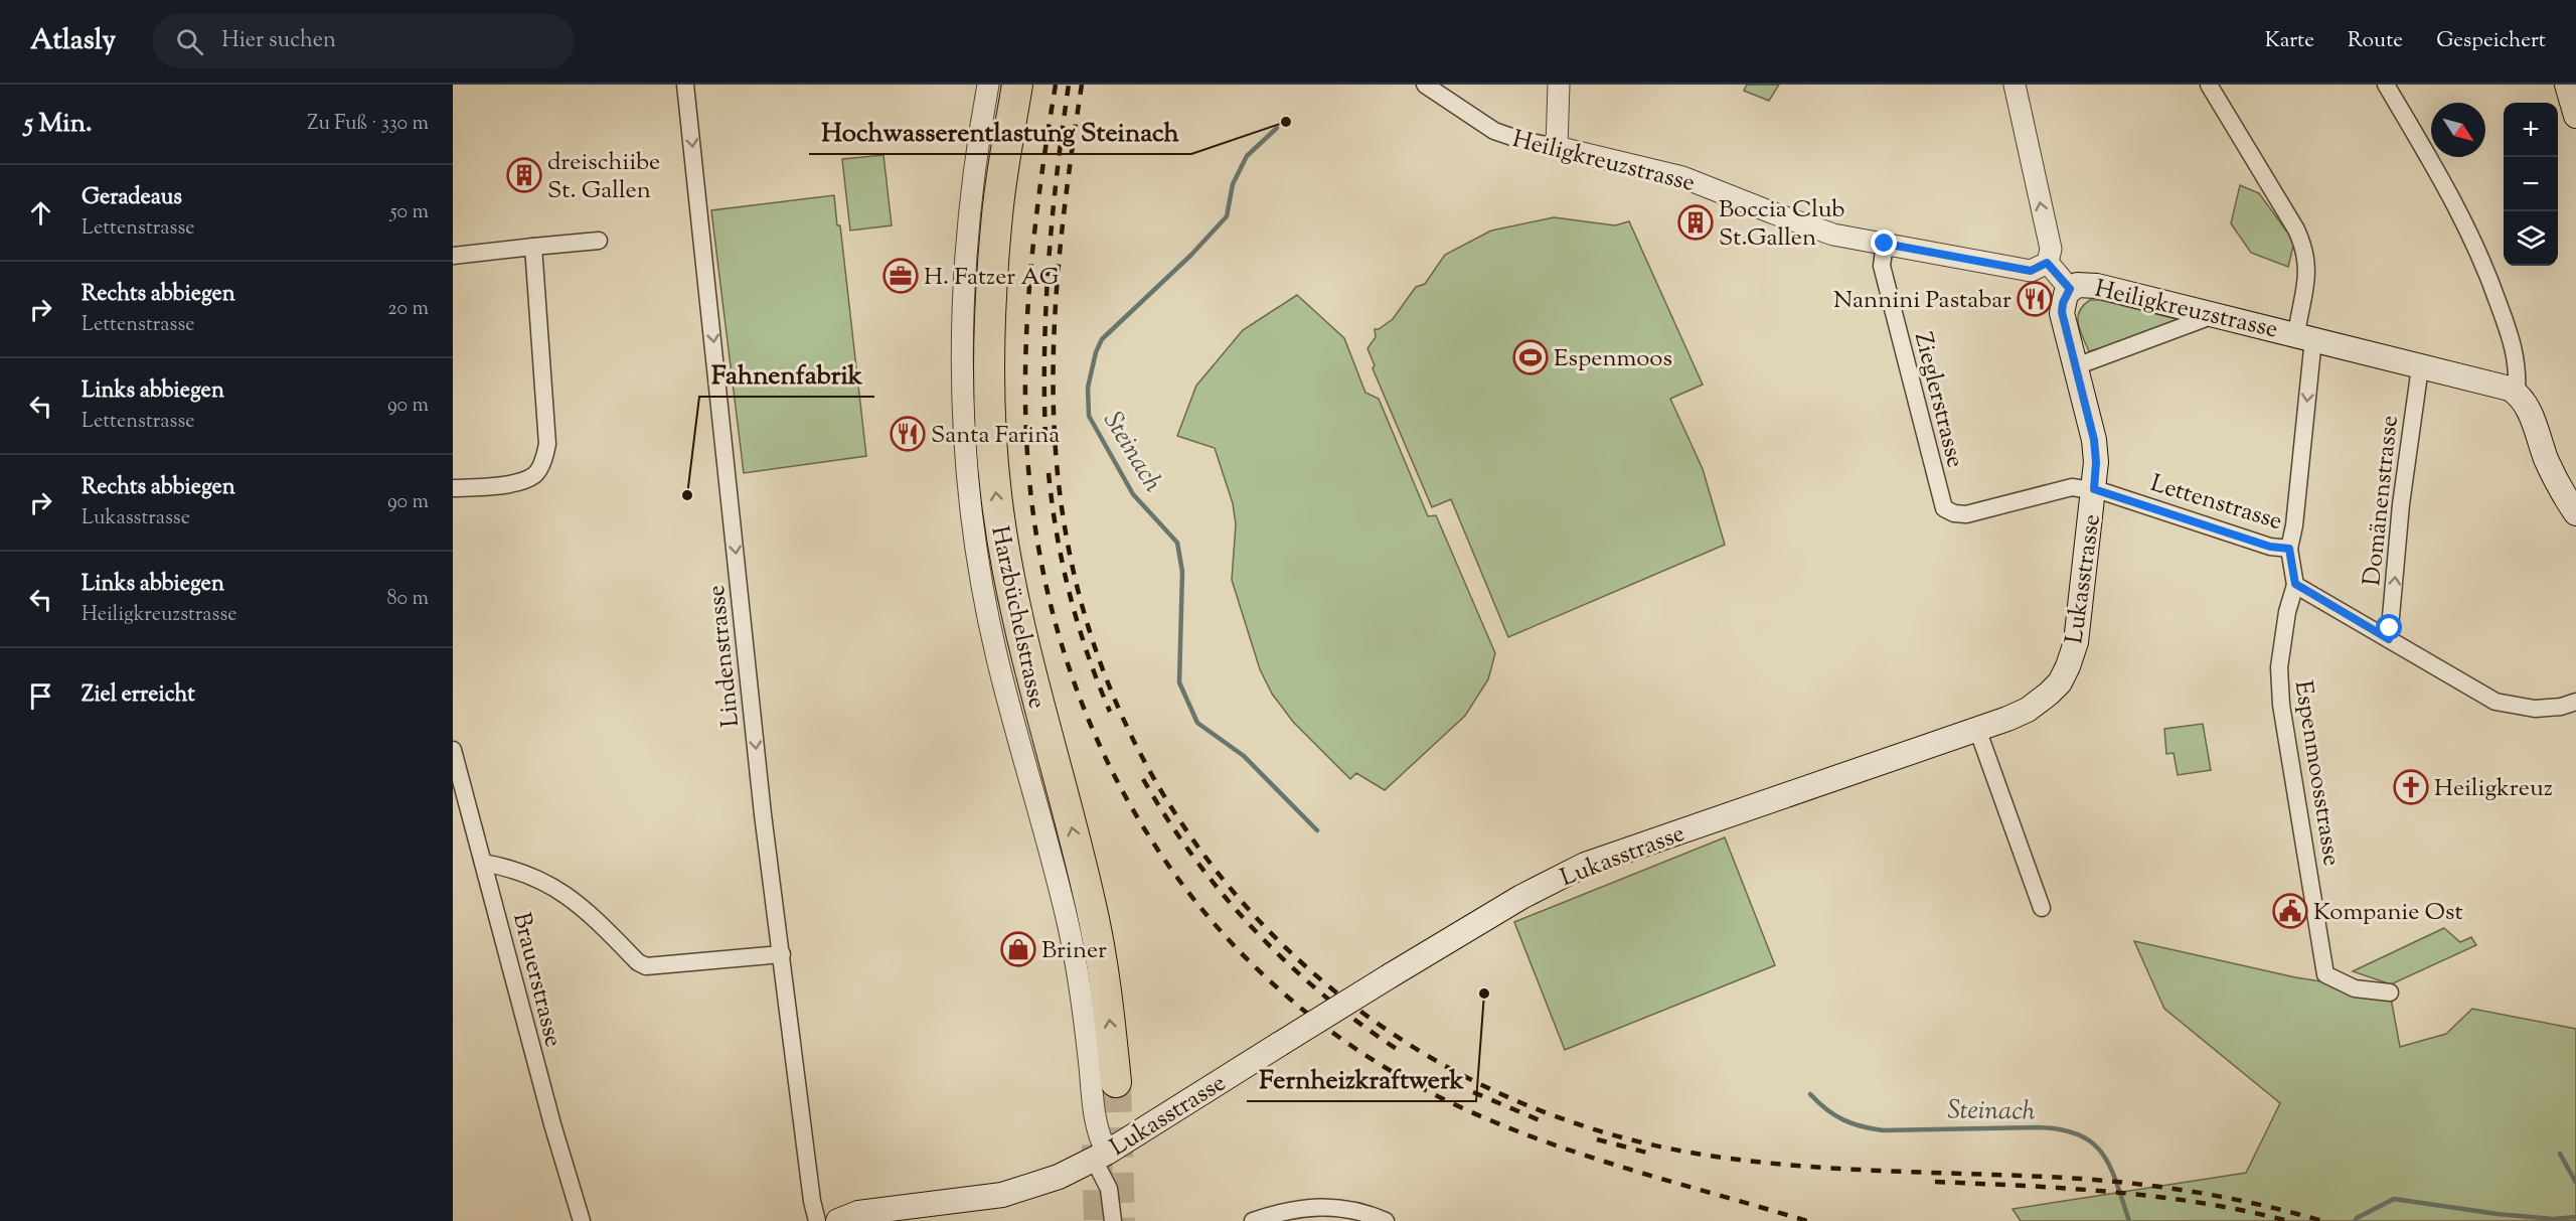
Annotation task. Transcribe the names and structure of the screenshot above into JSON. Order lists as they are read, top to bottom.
{
  "streets": {
    "main road": ["Heiligkreuzstrasse", "Lukasstrasse"],
    "street": [
      "Zieglerstrasse",
      "Domänenstrasse",
      "Lettenstrasse",
      "Harzbüchelstrasse",
      "Lindenstrasse",
      "Espenmoosstrasse",
      "Brauerstrasse"
    ]
  },
  "crossings": [
    ["Heiligkreuzstrasse", "Zieglerstrasse"],
    ["Heiligkreuzstrasse", "Domänenstrasse"],
    ["Heiligkreuzstrasse", "Lukasstrasse"],
    ["Zieglerstrasse", "Lettenstrasse"],
    ["Lettenstrasse", "Lukasstrasse"],
    ["Lettenstrasse", "Espenmoosstrasse"],
    ["Lukasstrasse", "Harzbüchelstrasse"]
  ],
  "one_way": ["Lindenstrasse"],
  "water": ["Steinach"],
  "places": {
    "other": ["Hochwasserentlastung Steinach", "Fahnenfabrik", "Fernheizkraftwerk"],
    "building": ["dreischiibe St. Gallen", "Boccia Club St.Gallen"],
    "office": ["H. Fatzer AG"],
    "restaurant": ["Nannini Pastabar", "Santa Farina"],
    "sports": ["Espenmoos"],
    "church": ["Heiligkreuz"],
    "public building": ["Kompanie Ost"],
    "shop": ["Briner"]
  },
  "north": "bottom right",
  "page": {
    "header": "Atlasly",
    "search": "Hier suchen",
    "nav": ["Karte", "Route", "Gespeichert"],
    "heading": ["5 Min.", "Zu Fuß · 330 m"],
    "map_buttons": ["+", "−"],
    "list": [
      ["Geradeaus", "Lettenstrasse", "50 m"],
      ["Rechts abbiegen", "Lettenstrasse", "20 m"],
      ["Links abbiegen", "Lettenstrasse", "90 m"],
      ["Rechts abbiegen", "Lukasstrasse", "90 m"],
      ["Links abbiegen", "Heiligkreuzstrasse", "80 m"],
      "Ziel erreicht"
    ]
  }
}
